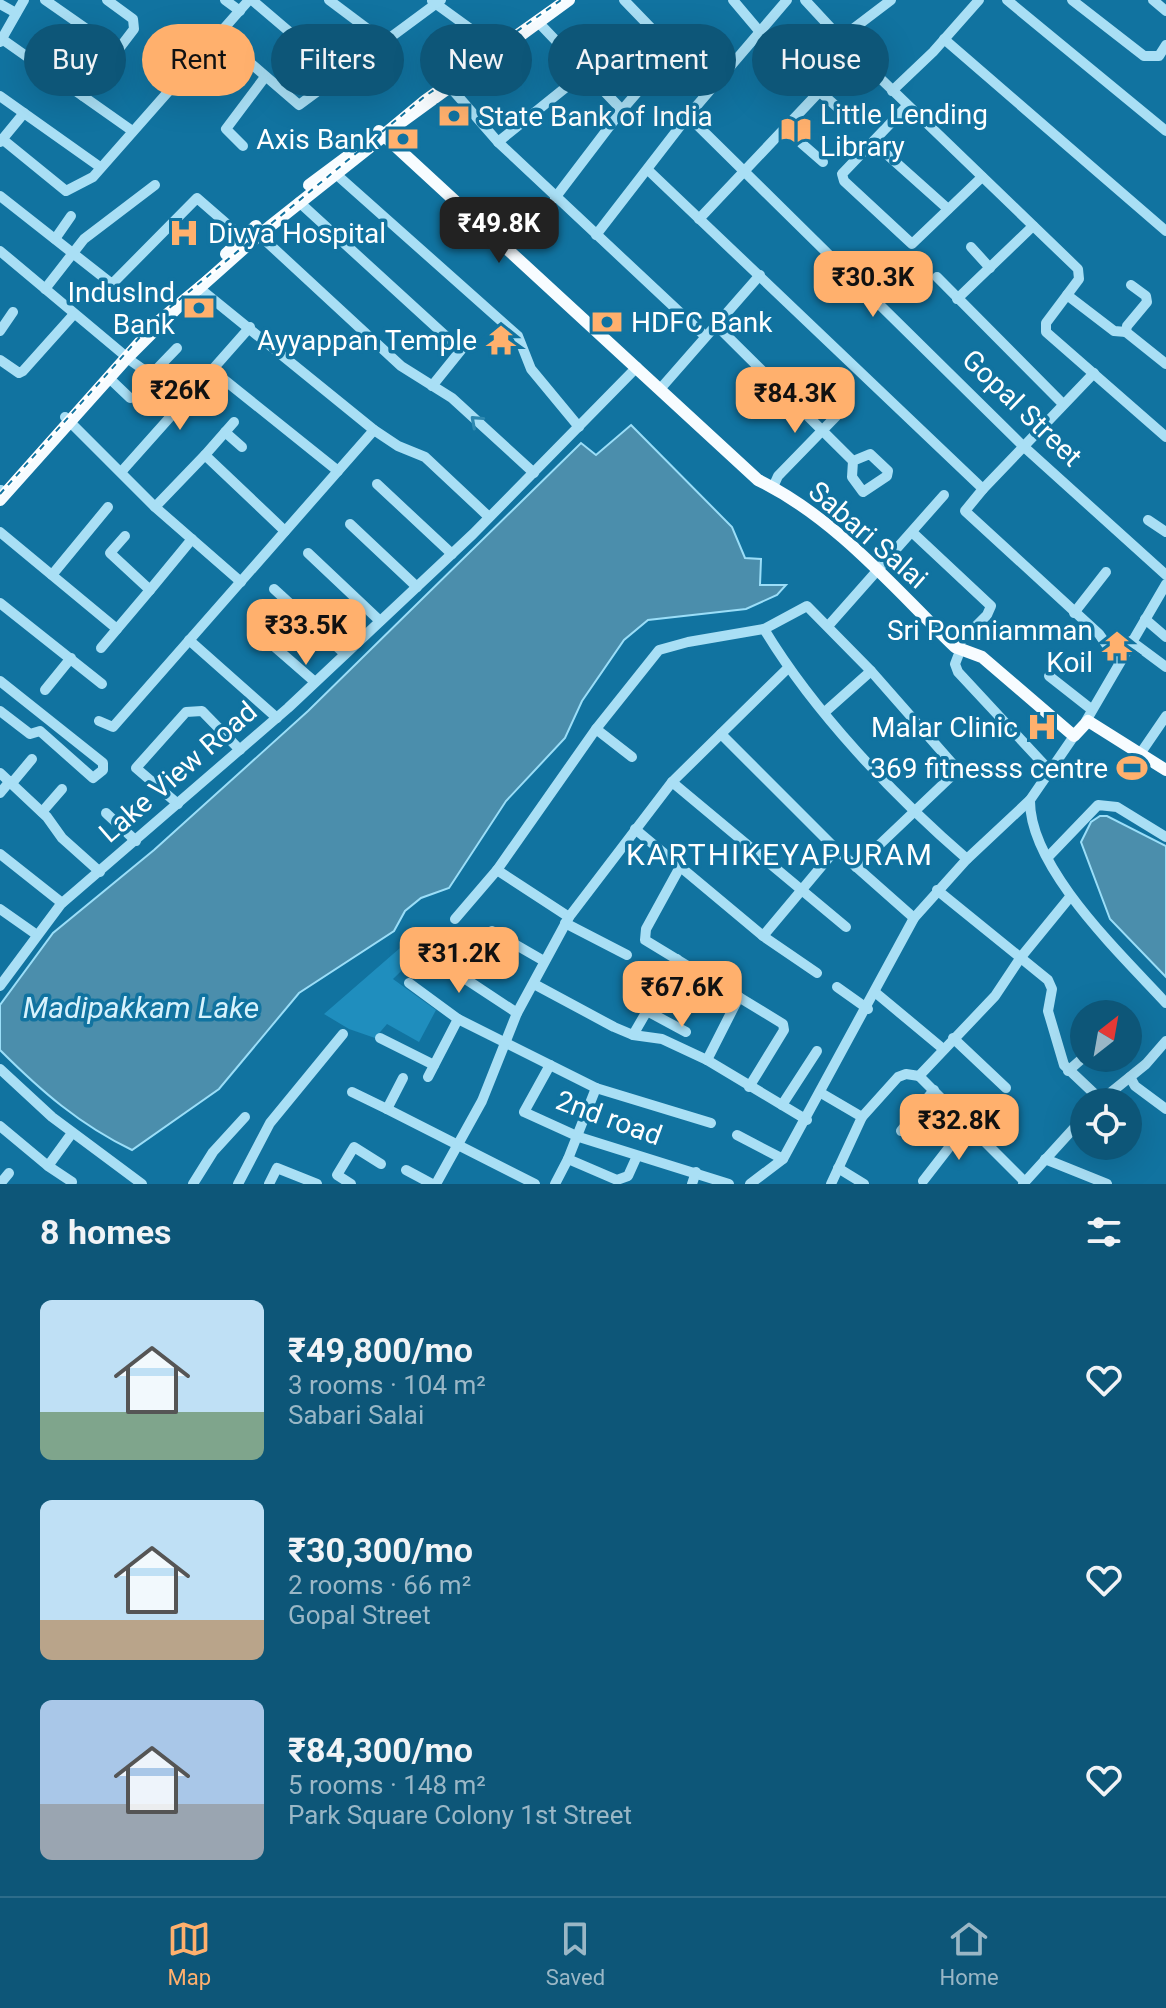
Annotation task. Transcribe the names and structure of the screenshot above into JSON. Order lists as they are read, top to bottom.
{
  "streets": {
    "main road": ["Sabari Salai"],
    "street": ["Gopal Street", "Lake View Road", "2nd road"]
  },
  "crossings": [
    ["Sabari Salai", "Lake View Road"]
  ],
  "districts": ["KARTHIKEYAPURAM"],
  "water": ["Madipakkam Lake"],
  "places": {
    "bank": [
      "State Bank of India",
      "Axis Bank",
      "IndusInd Bank",
      "HDFC Bank"
    ],
    "library": ["Little Lending Library"],
    "hospital": ["Divya Hospital", "Malar Clinic"],
    "temple": ["Ayyappan Temple", "Sri Ponniamman Koil"],
    "sports": ["369 fitnesss centre"]
  },
  "north": "top right",
  "page": {
    "chip": [
      "Buy",
      "Rent",
      "Filters",
      "New",
      "Apartment",
      "House"
    ],
    "price": [
      "₹49.8K",
      "₹30.3K",
      "₹26K",
      "₹84.3K",
      "₹33.5K",
      "₹31.2K",
      "₹67.6K",
      "₹32.8K"
    ],
    "heading": "8 homes",
    "list": [
      {
        "name": "₹49,800/mo",
        "note": "3 rooms · 104 m² · Sabari Salai"
      },
      {
        "name": "₹30,300/mo",
        "note": "2 rooms · 66 m² · Gopal Street"
      },
      {
        "name": "₹84,300/mo",
        "note": "5 rooms · 148 m² · Park Square Colony 1st Street"
      }
    ],
    "tabs": ["Map", "Saved", "Home"]
  }
}
